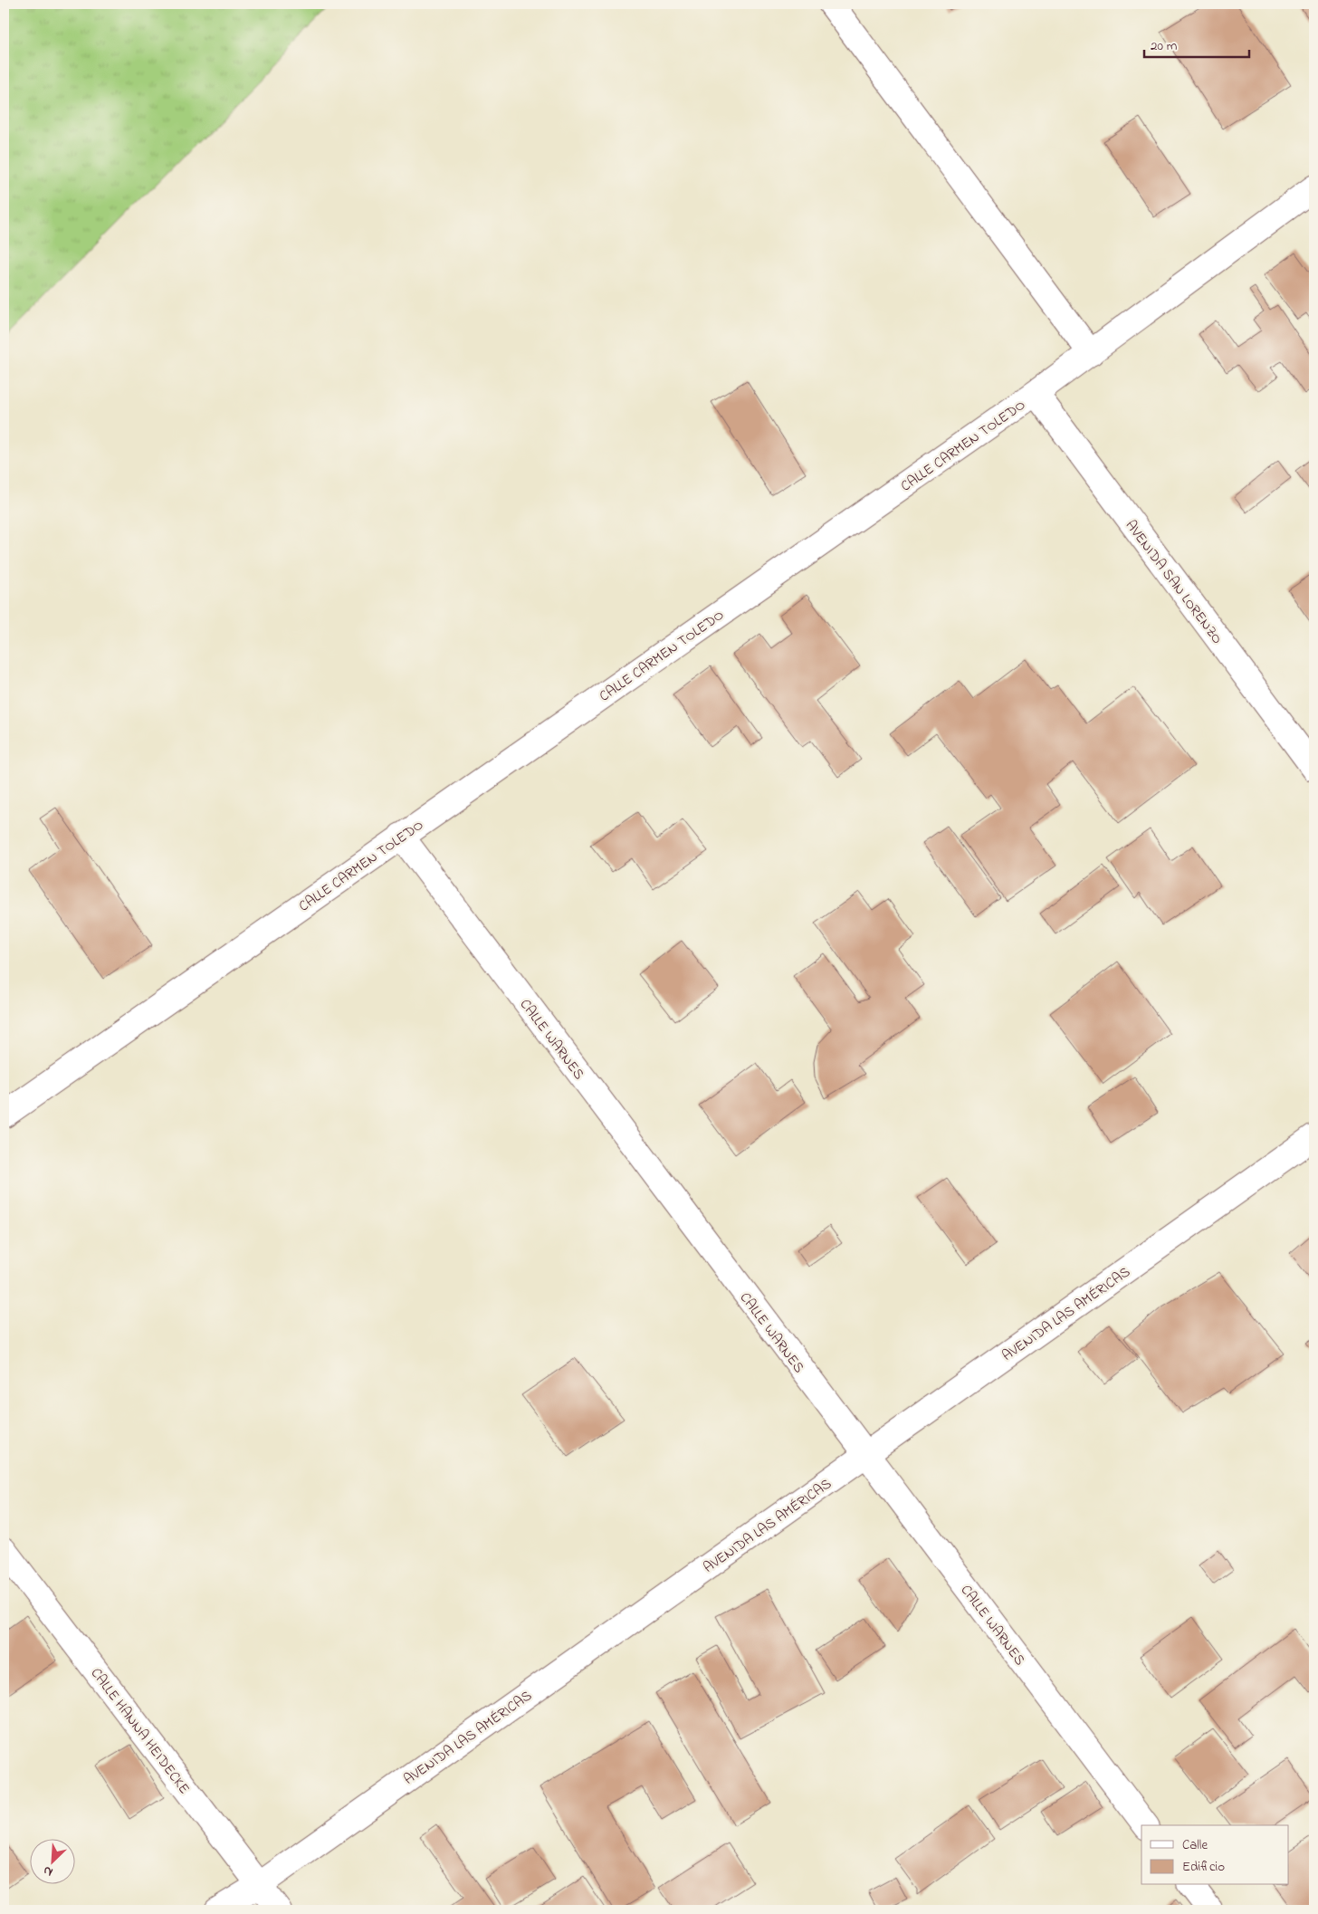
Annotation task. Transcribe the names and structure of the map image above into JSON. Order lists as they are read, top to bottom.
{
  "streets": {
    "street": [
      "CALLE CARMEN TOLEDO",
      "AVENIDA SAN LORENZO",
      "CALLE WARNES",
      "AVENIDA LAS AMÉRICAS",
      "CALLE HANNA HEIDECKE"
    ]
  },
  "crossings": [
    ["CALLE CARMEN TOLEDO", "AVENIDA SAN LORENZO"],
    ["CALLE CARMEN TOLEDO", "CALLE WARNES"],
    ["CALLE WARNES", "AVENIDA LAS AMÉRICAS"],
    ["AVENIDA LAS AMÉRICAS", "CALLE HANNA HEIDECKE"]
  ],
  "legend": ["Calle", "Edificio"],
  "scale_bar": "20 m",
  "north": "bottom left"
}
